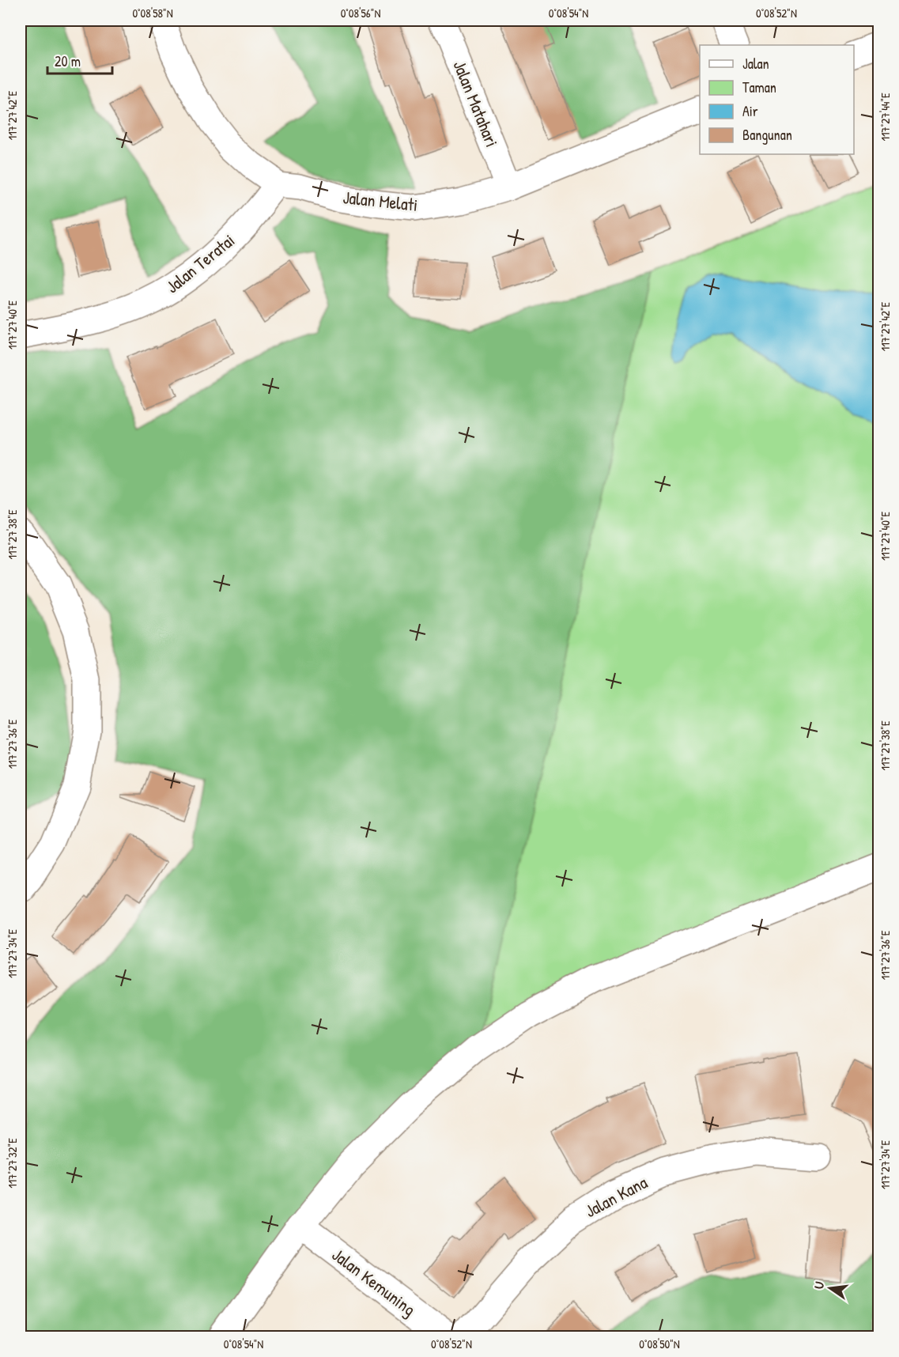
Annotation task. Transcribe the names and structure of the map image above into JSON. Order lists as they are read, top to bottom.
{
  "streets": {
    "street": [
      "Jalan Matahari",
      "Jalan Melati",
      "Jalan Teratai",
      "Jalan Kana",
      "Jalan Kemuning"
    ]
  },
  "crossings": [
    ["Jalan Matahari", "Jalan Melati"],
    ["Jalan Melati", "Jalan Teratai"]
  ],
  "legend": [
    "Jalan",
    "Taman",
    "Air",
    "Bangunan"
  ],
  "scale_bar": "20 m",
  "north": "left",
  "coordinates": [
    "0°08'58\"N",
    "0°08'56\"N",
    "0°08'54\"N",
    "0°08'52\"N",
    "117°27'42\"E",
    "117°27'44\"E",
    "117°27'40\"E",
    "117°27'38\"E",
    "117°27'36\"E",
    "117°27'34\"E",
    "117°27'32\"E",
    "0°08'50\"N"
  ]
}
